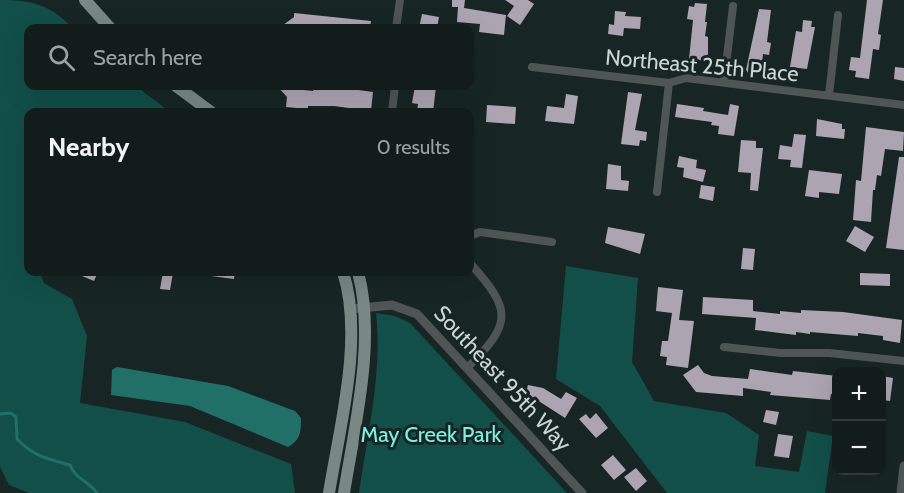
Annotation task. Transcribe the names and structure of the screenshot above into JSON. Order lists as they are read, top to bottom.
{
  "streets": {
    "street": ["Northeast 25th Place", "Southeast 95th Way"]
  },
  "parks": ["May Creek Park"],
  "page": {
    "search": "Search here",
    "heading": ["Nearby", "0 results"],
    "map_buttons": ["+", "−"]
  }
}
